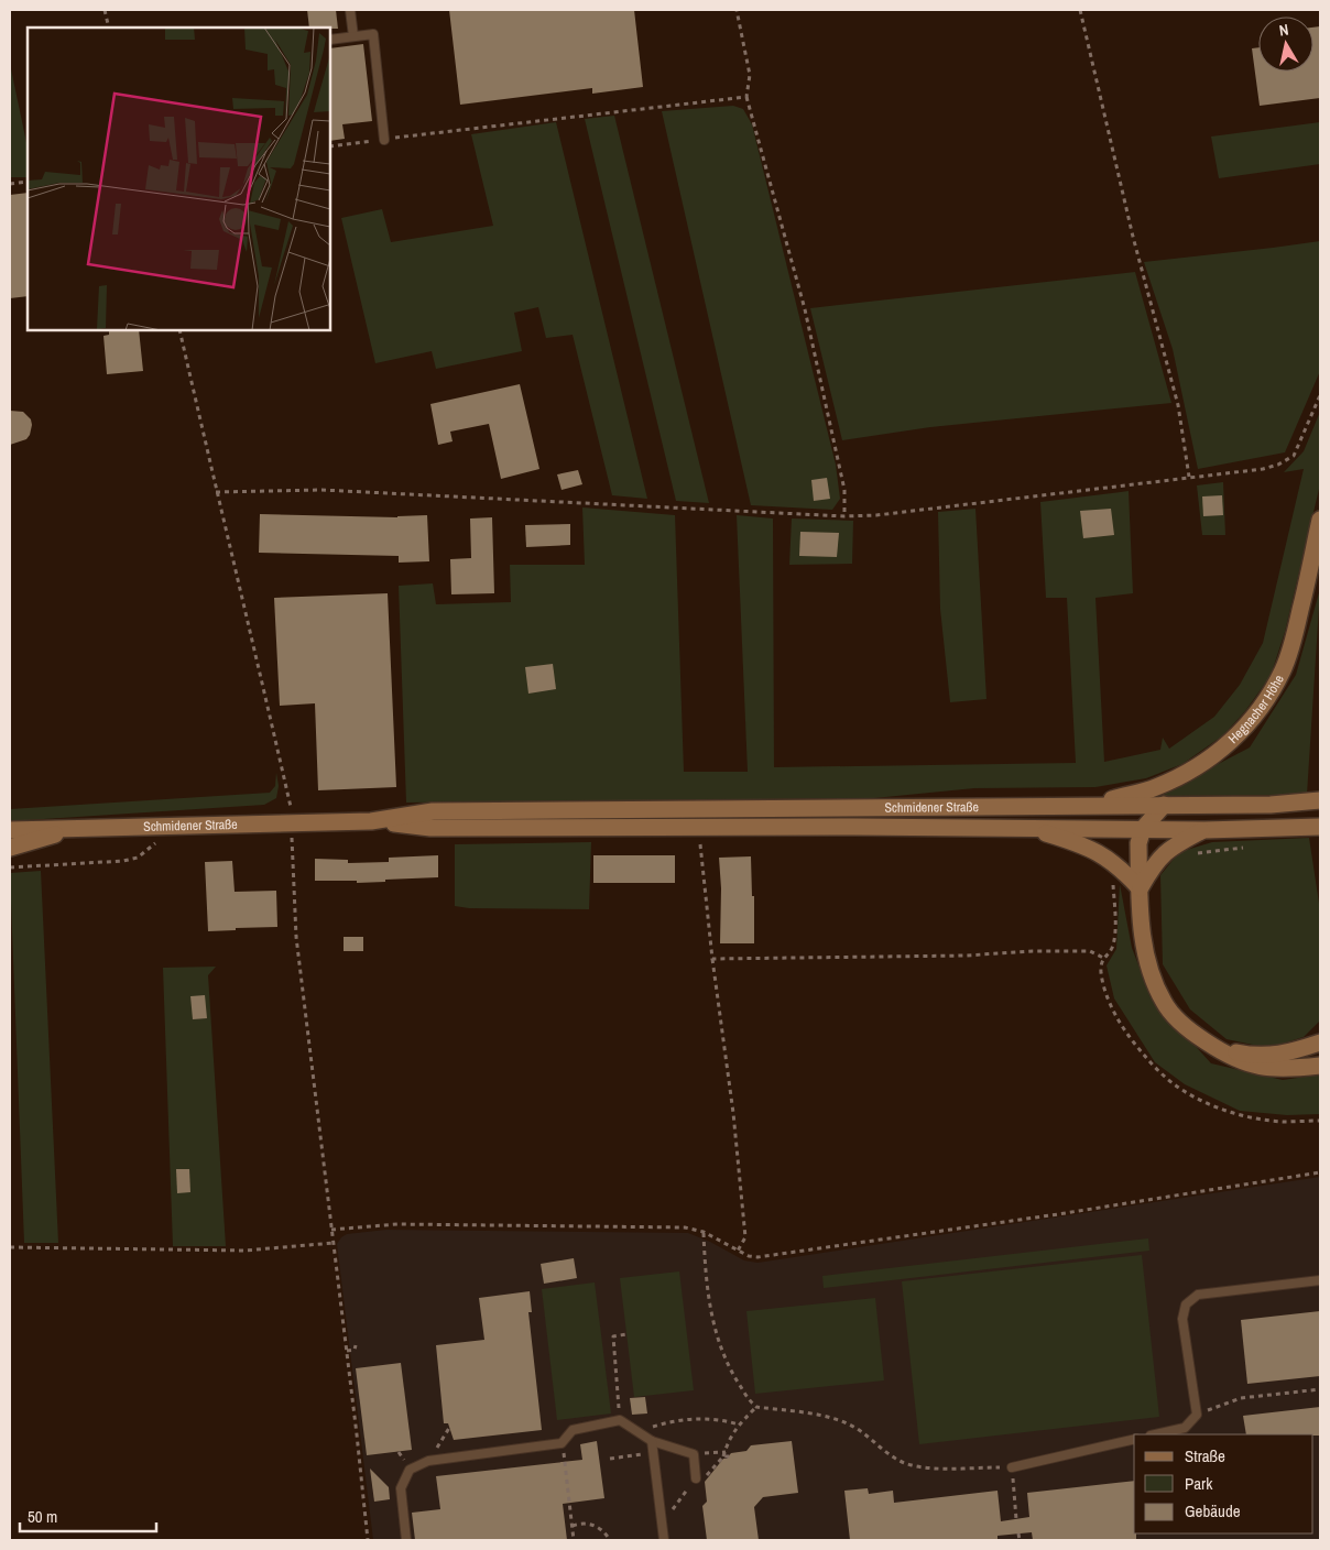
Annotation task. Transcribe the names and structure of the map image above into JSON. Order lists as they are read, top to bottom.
{
  "streets": {
    "main road": ["Hegnacher Höhe", "Schmidener Straße"]
  },
  "crossings": [
    ["Hegnacher Höhe", "Schmidener Straße"]
  ],
  "legend": ["Straße", "Park", "Gebäude"],
  "scale_bar": "50 m",
  "north": "top"
}
